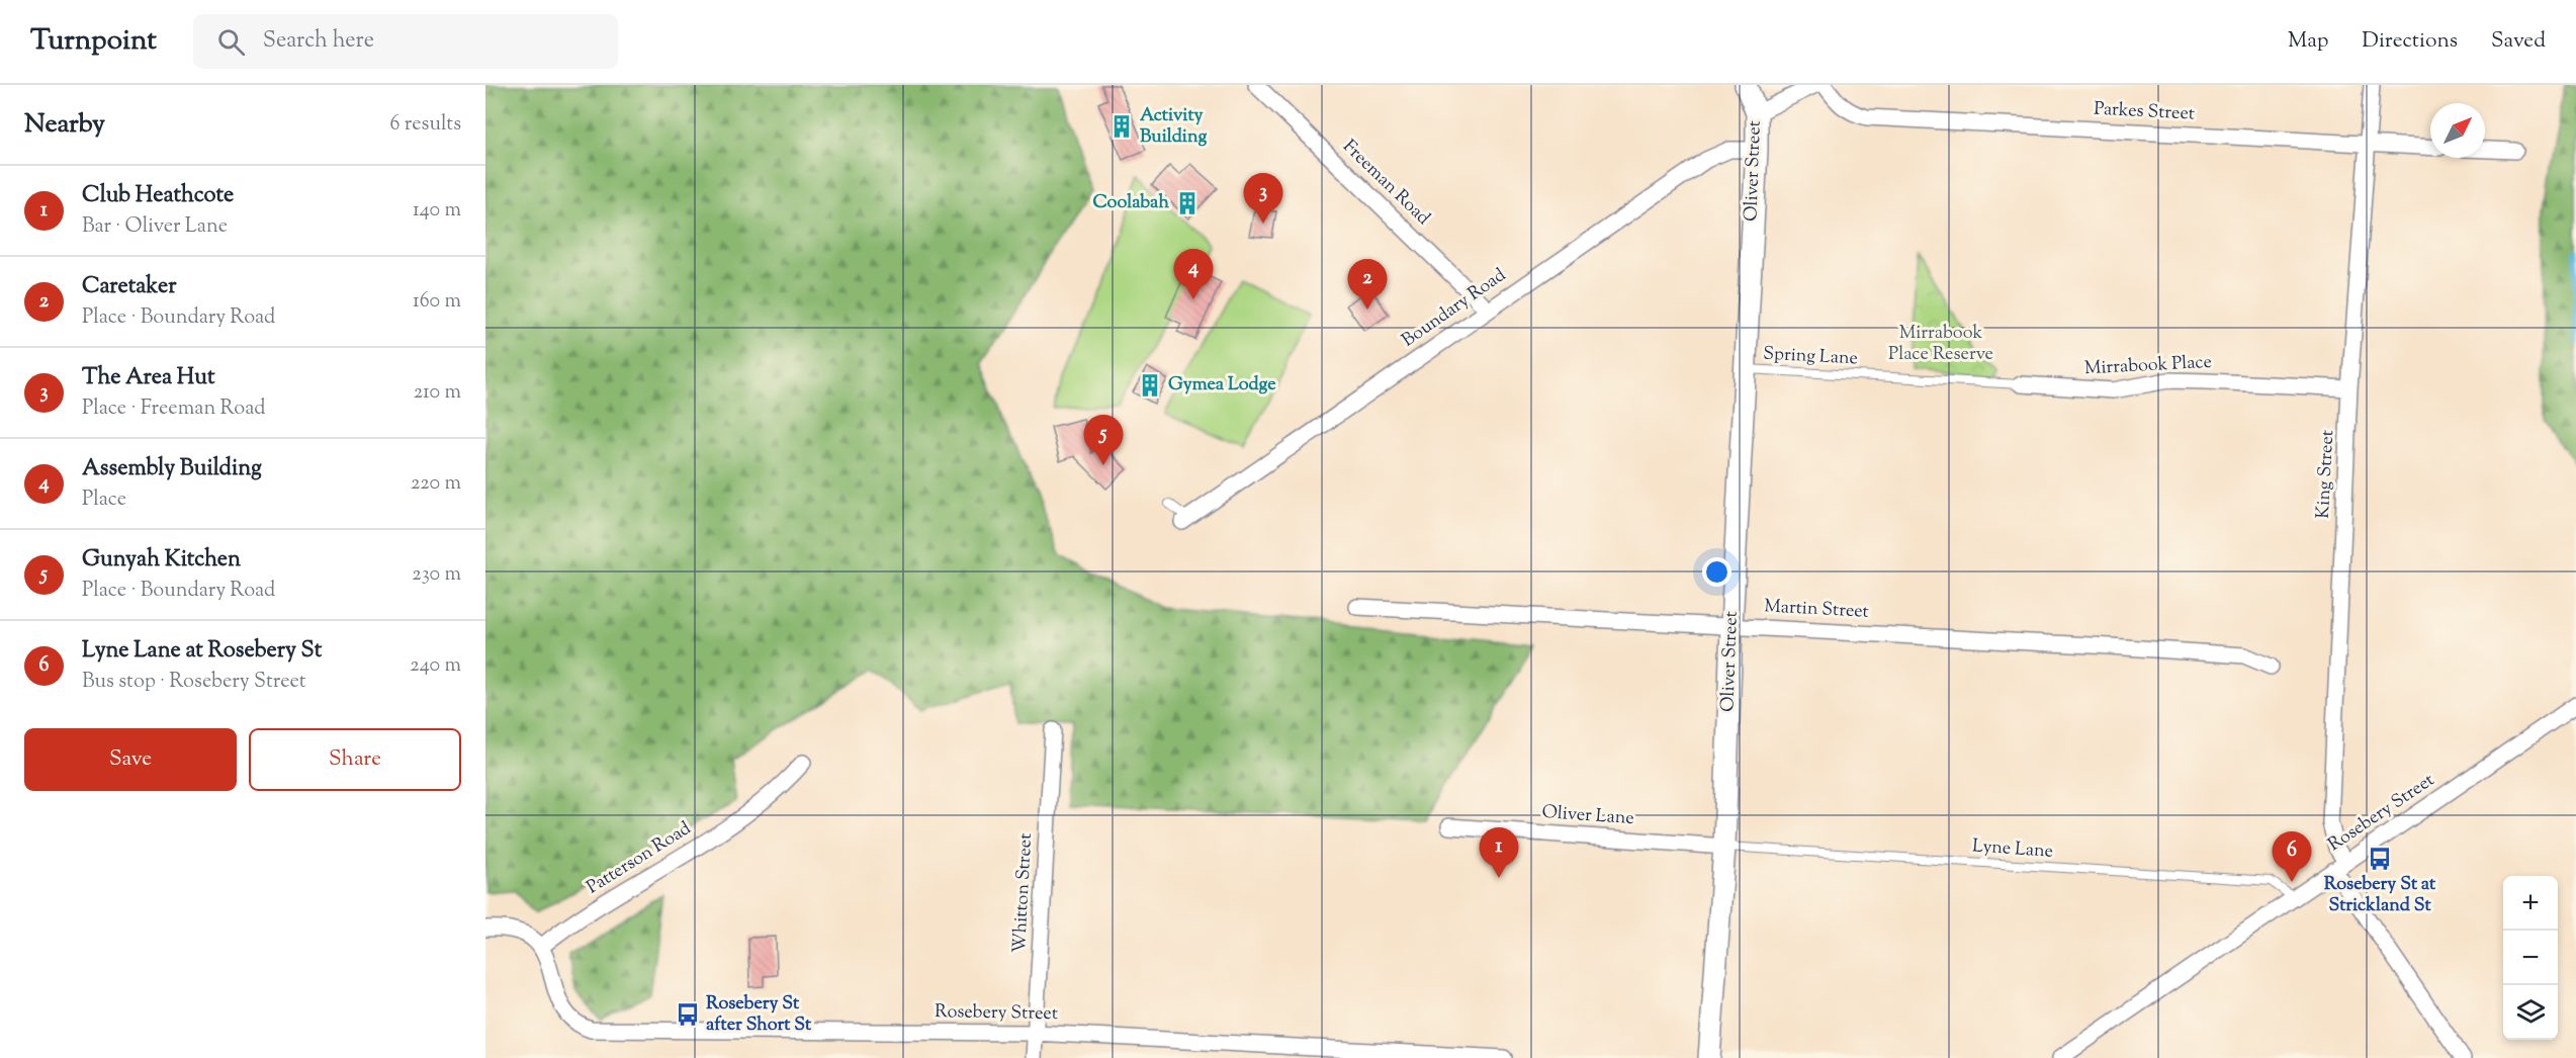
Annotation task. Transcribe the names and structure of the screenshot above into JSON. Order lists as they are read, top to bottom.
{
  "streets": {
    "street": [
      "Parkes Street",
      "Oliver Street",
      "Freeman Road",
      "Boundary Road",
      "Mirrabook Place",
      "King Street",
      "Martin Street",
      "Rosebery Street",
      "Oliver Lane",
      "Patterson Road",
      "Whitton Street"
    ],
    "lane": ["Spring Lane", "Lyne Lane"]
  },
  "crossings": [
    ["Parkes Street", "King Street"],
    ["Oliver Street", "Boundary Road"],
    ["Oliver Street", "Spring Lane"],
    ["Oliver Street", "Martin Street"],
    ["Oliver Street", "Oliver Lane"],
    ["Oliver Street", "Lyne Lane"],
    ["Freeman Road", "Boundary Road"],
    ["Spring Lane", "Mirrabook Place"],
    ["Mirrabook Place", "King Street"],
    ["King Street", "Rosebery Street"],
    ["Rosebery Street", "Lyne Lane"],
    ["Rosebery Street", "Patterson Road"],
    ["Rosebery Street", "Whitton Street"],
    ["Oliver Lane", "Lyne Lane"]
  ],
  "parks": ["Mirrabook Place Reserve"],
  "places": {
    "building": ["Activity Building", "Coolabah", "Gymea Lodge"],
    "bus stop": ["Rosebery St at Strickland St", "Rosebery St after Short St"]
  },
  "north": "top right",
  "page": {
    "header": "Turnpoint",
    "search": "Search here",
    "nav": ["Map", "Directions", "Saved"],
    "heading": ["Nearby", "6 results"],
    "list": [
      {
        "mark": "1",
        "name": "Club Heathcote",
        "note": "Bar · Oliver Lane",
        "value": "140 m"
      },
      {
        "mark": "2",
        "name": "Caretaker",
        "note": "Place · Boundary Road",
        "value": "160 m"
      },
      {
        "mark": "3",
        "name": "The Area Hut",
        "note": "Place · Freeman Road",
        "value": "210 m"
      },
      {
        "mark": "4",
        "name": "Assembly Building",
        "note": "Place",
        "value": "220 m"
      },
      {
        "mark": "5",
        "name": "Gunyah Kitchen",
        "note": "Place · Boundary Road",
        "value": "230 m"
      },
      {
        "mark": "6",
        "name": "Lyne Lane at Rosebery St",
        "note": "Bus stop · Rosebery Street",
        "value": "240 m"
      }
    ],
    "pins": [
      "3",
      "4",
      "2",
      "5",
      "1",
      "6"
    ],
    "buttons": ["Save", "Share"],
    "map_buttons": ["+", "−"]
  }
}
